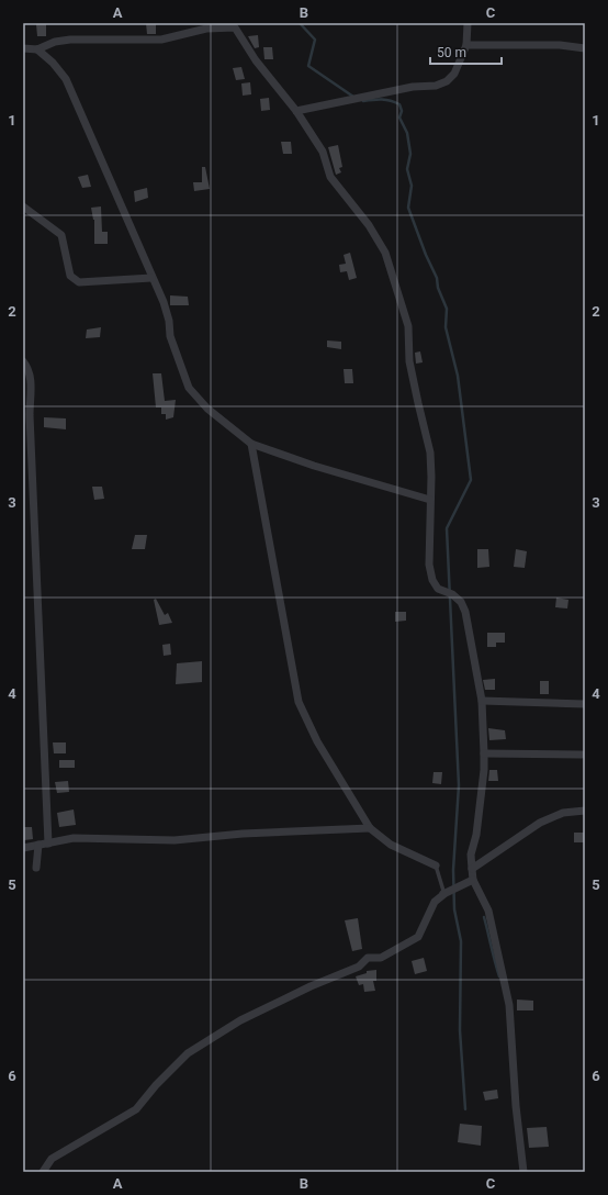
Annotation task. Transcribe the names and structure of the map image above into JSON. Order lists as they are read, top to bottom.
{
  "scale_bar": "50 m",
  "grid": {
    "columns": ["A", "B", "C"],
    "rows": [
      "1",
      "2",
      "3",
      "4",
      "5",
      "6"
    ]
  }
}
